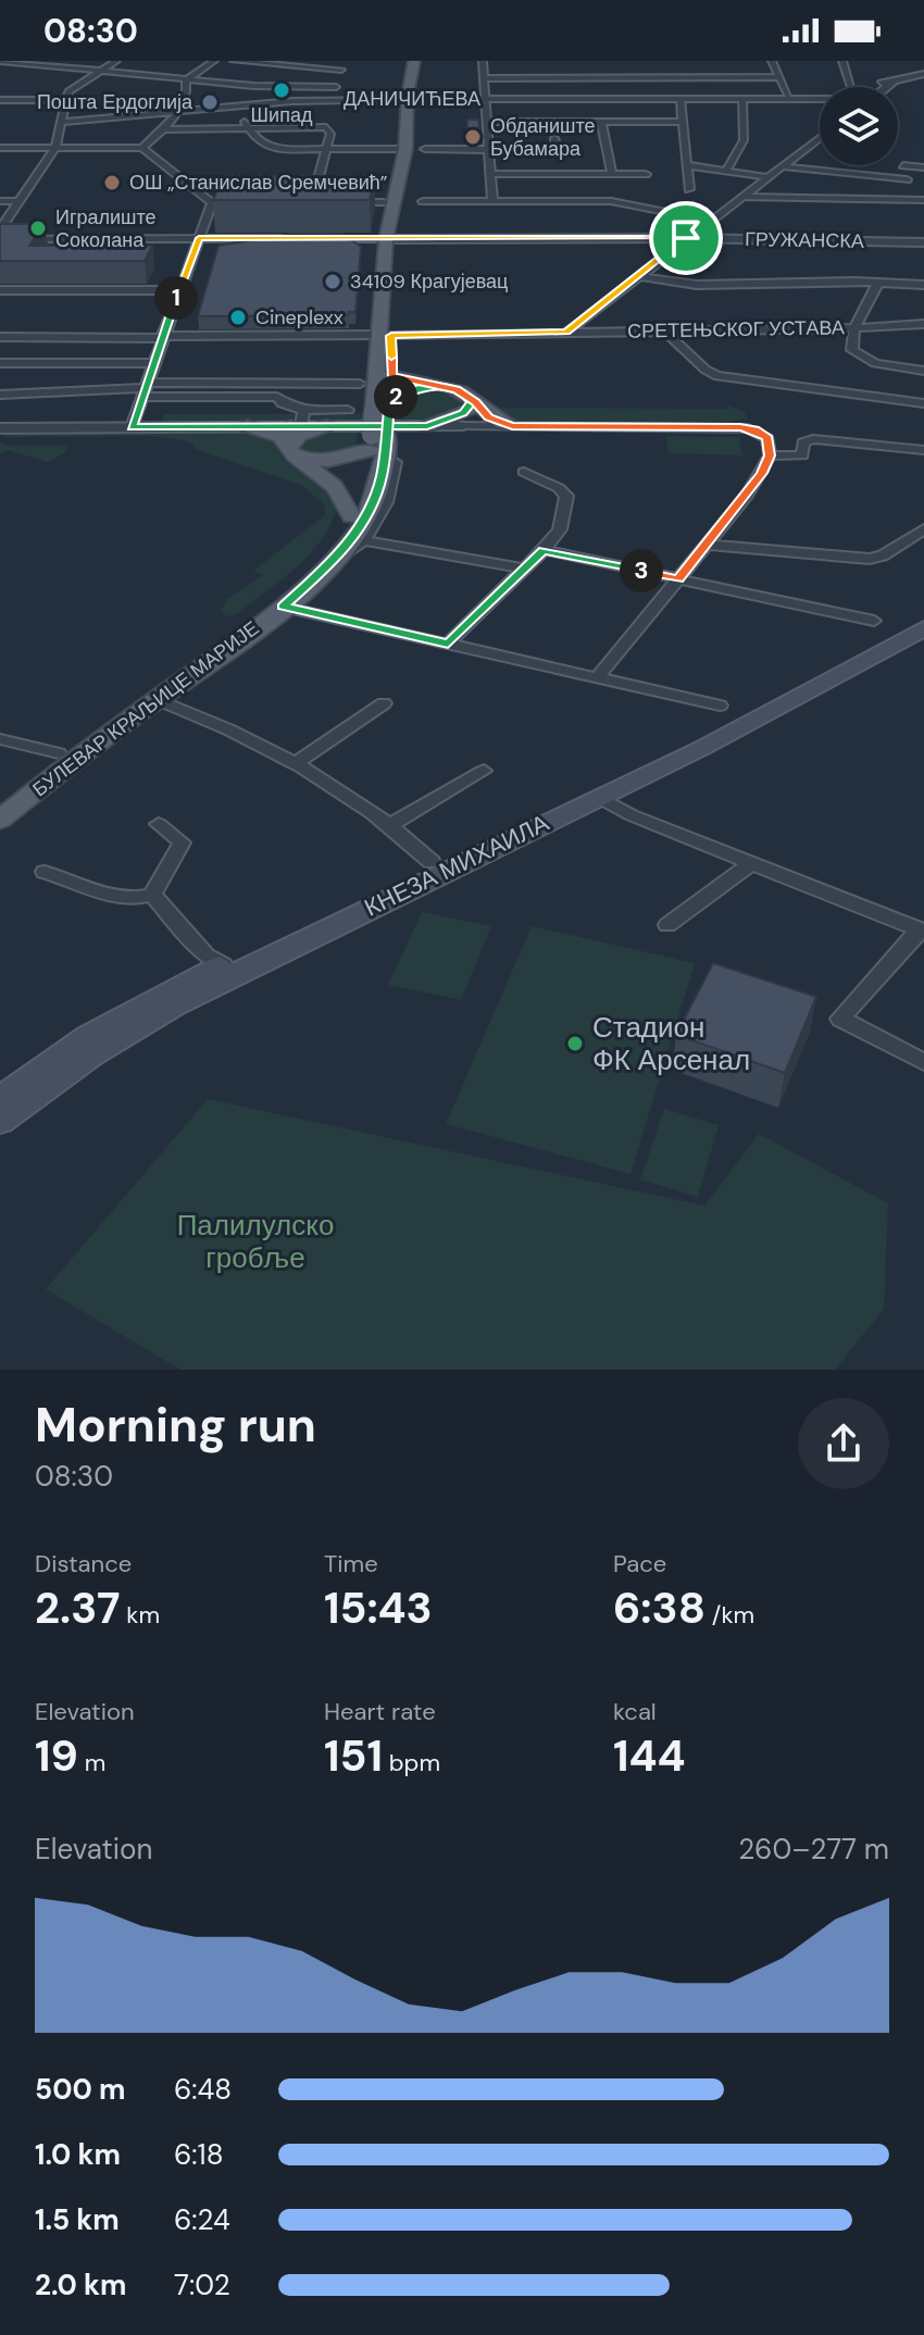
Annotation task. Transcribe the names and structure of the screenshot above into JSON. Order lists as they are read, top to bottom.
{
  "streets": {
    "main road": ["БУЛЕВАР КРАЉИЦЕ МАРИЈЕ", "КНЕЗА МИХАИЛА"],
    "street": ["ДАНИЧИЋЕВА", "ГРУЖАНСКА", "СРЕТЕЊСКОГ УСТАВА"]
  },
  "crossings": [
    ["ДАНИЧИЋЕВА", "БУЛЕВАР КРАЉИЦЕ МАРИЈЕ"],
    ["ГРУЖАНСКА", "БУЛЕВАР КРАЉИЦЕ МАРИЈЕ"],
    ["СРЕТЕЊСКОГ УСТАВА", "БУЛЕВАР КРАЉИЦЕ МАРИЈЕ"]
  ],
  "parks": ["Палилулско гробље"],
  "places": [
    "Шипад",
    "Пошта Ердоглија",
    "Обданиште Бубамара",
    "ОШ „Станислав Сремчевић”",
    "Игралиште Соколана",
    "34109 Крагујевац",
    "Cineplexx",
    "Стадион ФК Арсенал"
  ],
  "page": {
    "status": "08:30",
    "pins": ["1", "2", "3"],
    "heading": ["Morning run", "08:30"],
    "stats": [
      ["Distance", "2.37 km"],
      ["Time", "15:43"],
      ["Pace", "6:38 /km"],
      ["Elevation", "19 m"],
      ["Heart rate", "151 bpm"],
      ["kcal", "144"]
    ],
    "chart": ["Elevation", "260–277 m"],
    "list": [
      {
        "name": "500 m",
        "note": "6:48"
      },
      {
        "name": "1.0 km",
        "note": "6:18"
      },
      {
        "name": "1.5 km",
        "note": "6:24"
      },
      {
        "name": "2.0 km",
        "note": "7:02"
      }
    ]
  }
}
